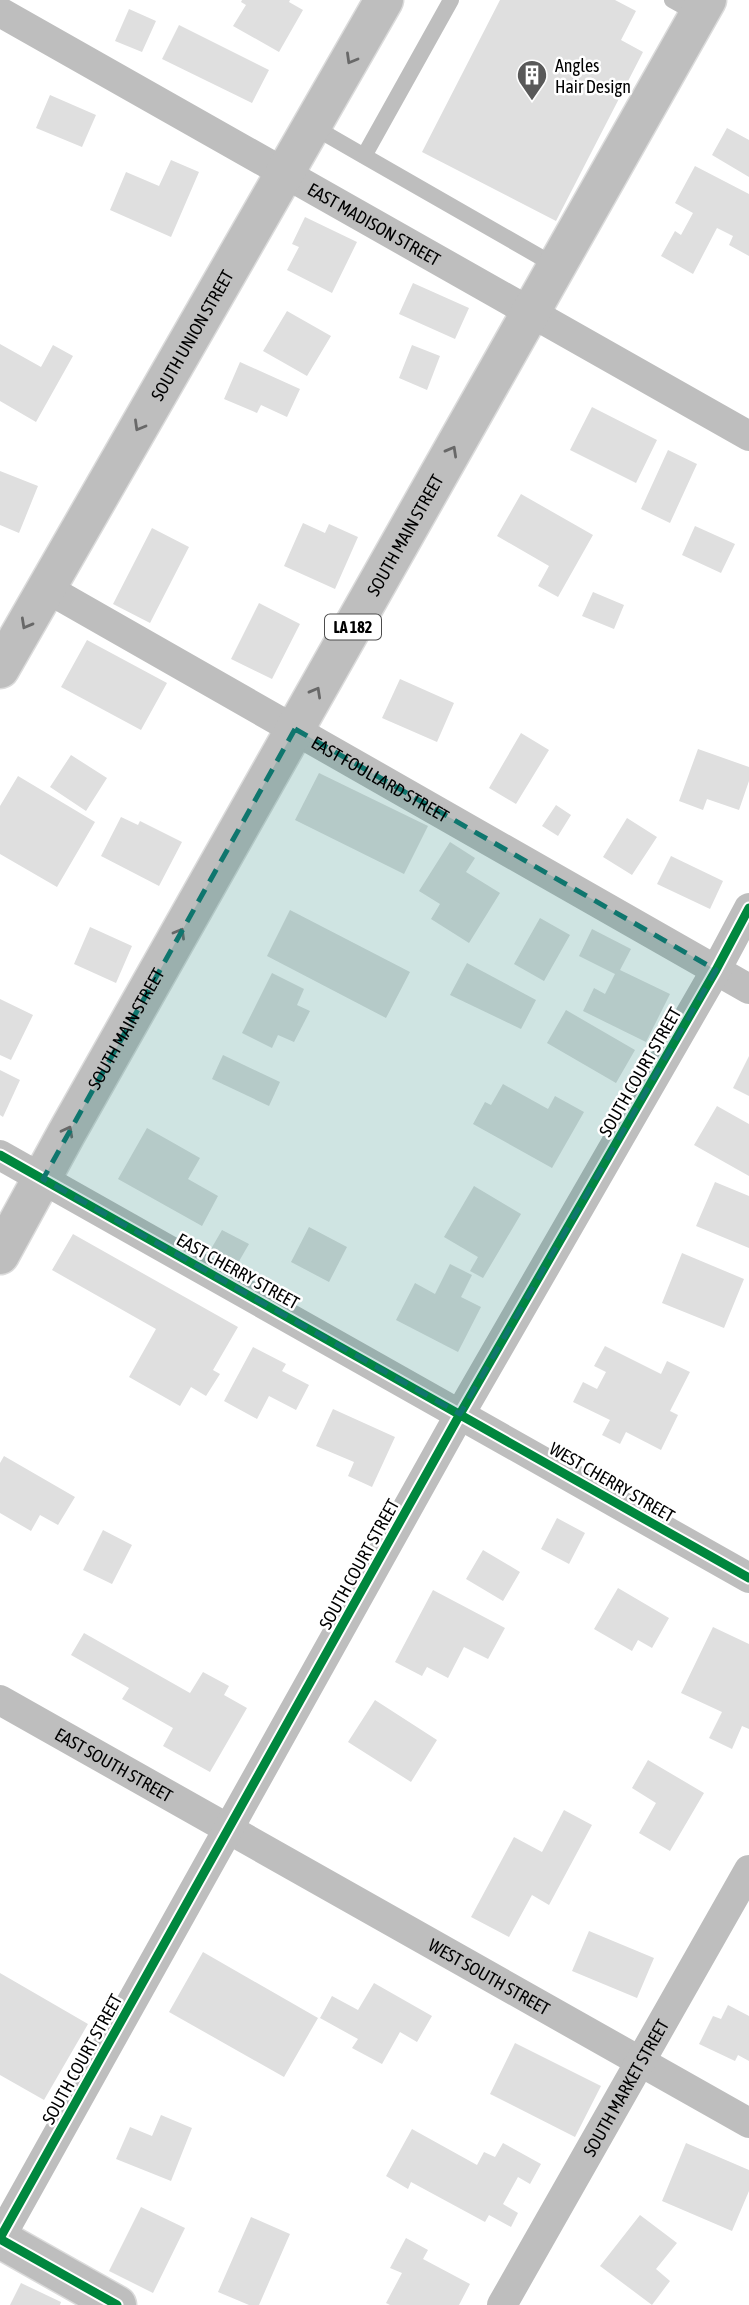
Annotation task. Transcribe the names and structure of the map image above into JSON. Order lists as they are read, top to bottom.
{
  "streets": {
    "main road": ["SOUTH UNION STREET", "SOUTH MAIN STREET", "LA 182"],
    "street": [
      "EAST MADISON STREET",
      "EAST FOULLARD STREET",
      "SOUTH COURT STREET",
      "EAST CHERRY STREET",
      "WEST CHERRY STREET",
      "EAST SOUTH STREET",
      "WEST SOUTH STREET",
      "SOUTH MARKET STREET"
    ]
  },
  "crossings": [
    ["EAST MADISON STREET", "SOUTH UNION STREET"],
    ["EAST MADISON STREET", "SOUTH MAIN STREET"],
    ["SOUTH UNION STREET", "EAST FOULLARD STREET"],
    ["SOUTH MAIN STREET", "EAST FOULLARD STREET"],
    ["SOUTH MAIN STREET", "EAST CHERRY STREET"],
    ["EAST FOULLARD STREET", "SOUTH COURT STREET"],
    ["SOUTH COURT STREET", "EAST CHERRY STREET"],
    ["SOUTH COURT STREET", "WEST CHERRY STREET"],
    ["SOUTH COURT STREET", "EAST SOUTH STREET"],
    ["SOUTH COURT STREET", "WEST SOUTH STREET"],
    ["EAST CHERRY STREET", "WEST CHERRY STREET"],
    ["EAST SOUTH STREET", "WEST SOUTH STREET"],
    ["WEST SOUTH STREET", "SOUTH MARKET STREET"]
  ],
  "one_way": ["SOUTH UNION STREET", "SOUTH MAIN STREET"],
  "places": {
    "building": ["Angles Hair Design"]
  }
}
